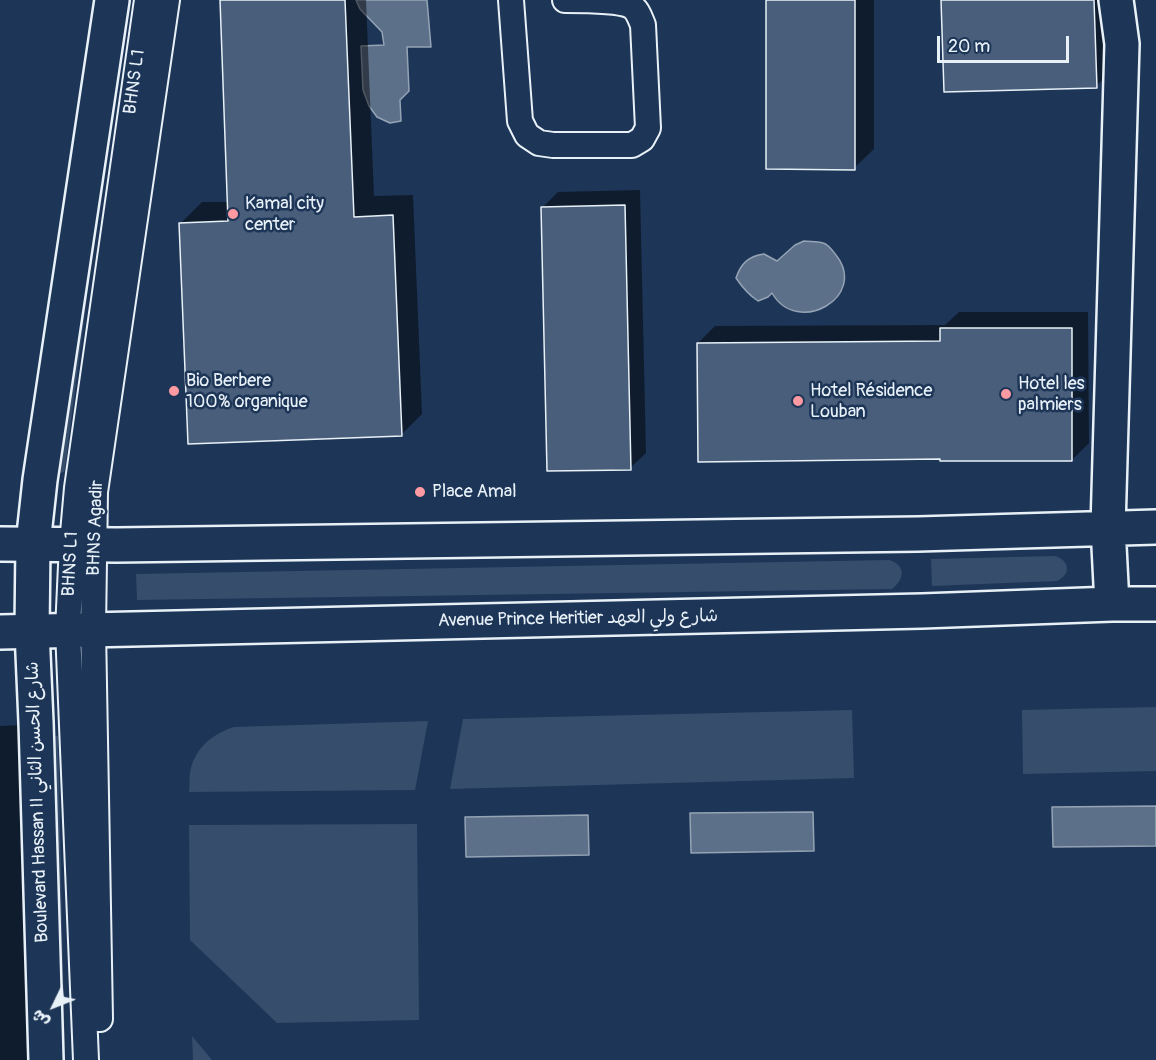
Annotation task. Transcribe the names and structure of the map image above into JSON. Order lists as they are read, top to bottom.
{
  "streets": {
    "street": ["Avenue Prince Heritier شارع ولي العهد", "Boulevard Hassan II شارع الحسن الثاني"],
    "lane": ["BHNS L1", "BHNS Agadir"]
  },
  "crossings": [
    ["BHNS L1", "BHNS Agadir"],
    ["BHNS Agadir", "Avenue Prince Heritier شارع ولي العهد"],
    ["Avenue Prince Heritier شارع ولي العهد", "Boulevard Hassan II شارع الحسن الثاني"]
  ],
  "places": [
    "Kamal city center",
    "Bio Berbere 100% organique",
    "Hotel les palmiers",
    "Hotel Résidence Louban",
    "Place Amal"
  ],
  "scale_bar": "20 m",
  "north": "bottom left"
}
